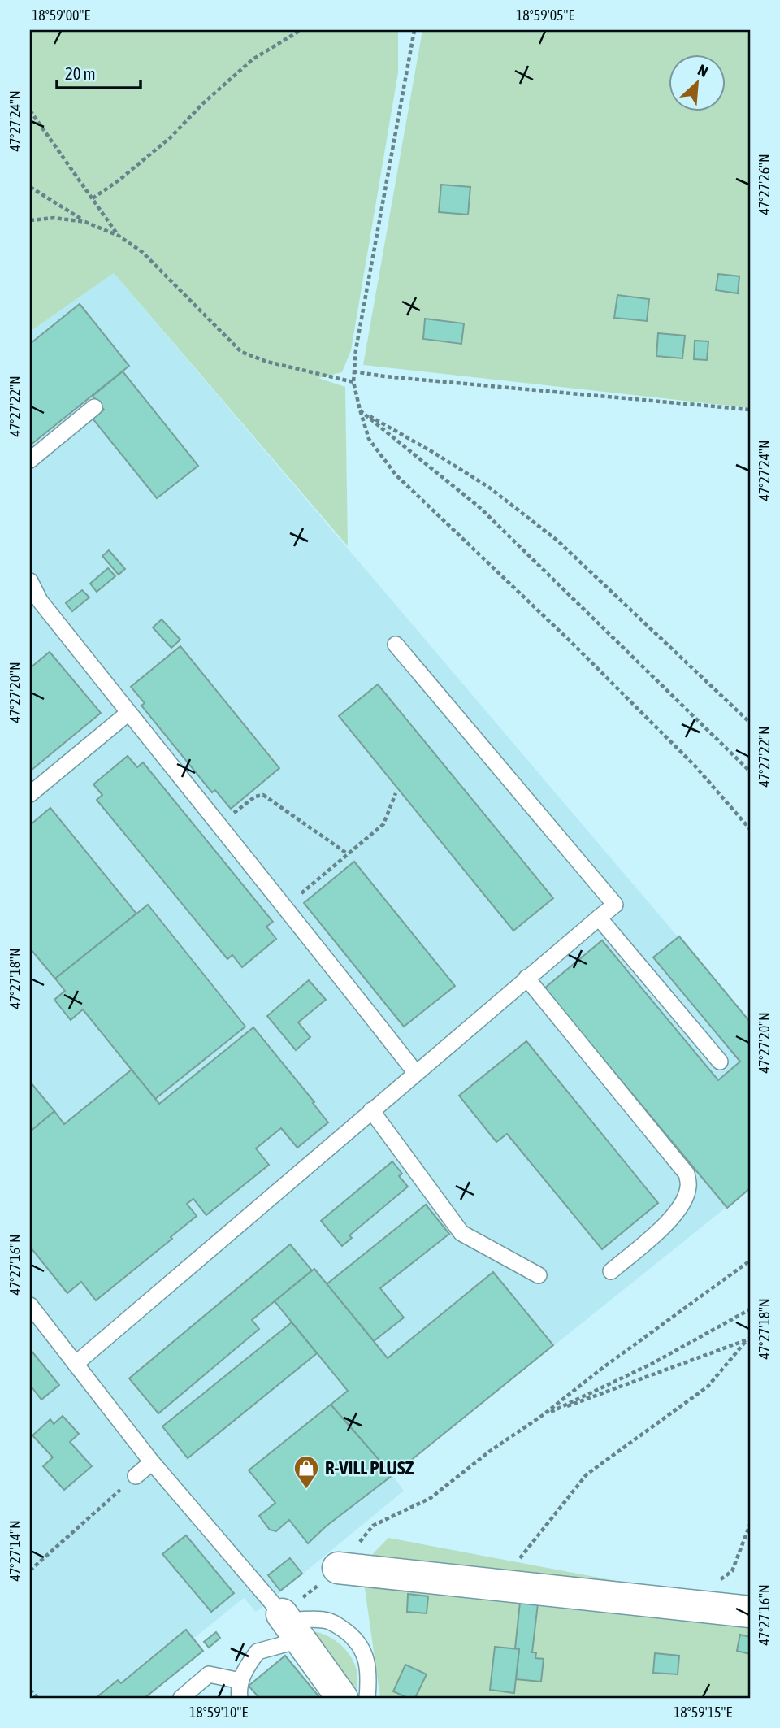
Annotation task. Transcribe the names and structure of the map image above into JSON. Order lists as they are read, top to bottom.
{
  "places": {
    "shop": ["R-VILL PLUSZ"]
  },
  "scale_bar": "20 m",
  "north": "top right",
  "coordinates": [
    "18°59'00\"E",
    "18°59'05\"E",
    "47°27'24\"N",
    "47°27'26\"N",
    "47°27'22\"N",
    "47°27'20\"N",
    "47°27'18\"N",
    "47°27'16\"N",
    "47°27'14\"N",
    "18°59'10\"E",
    "18°59'15\"E"
  ]
}
